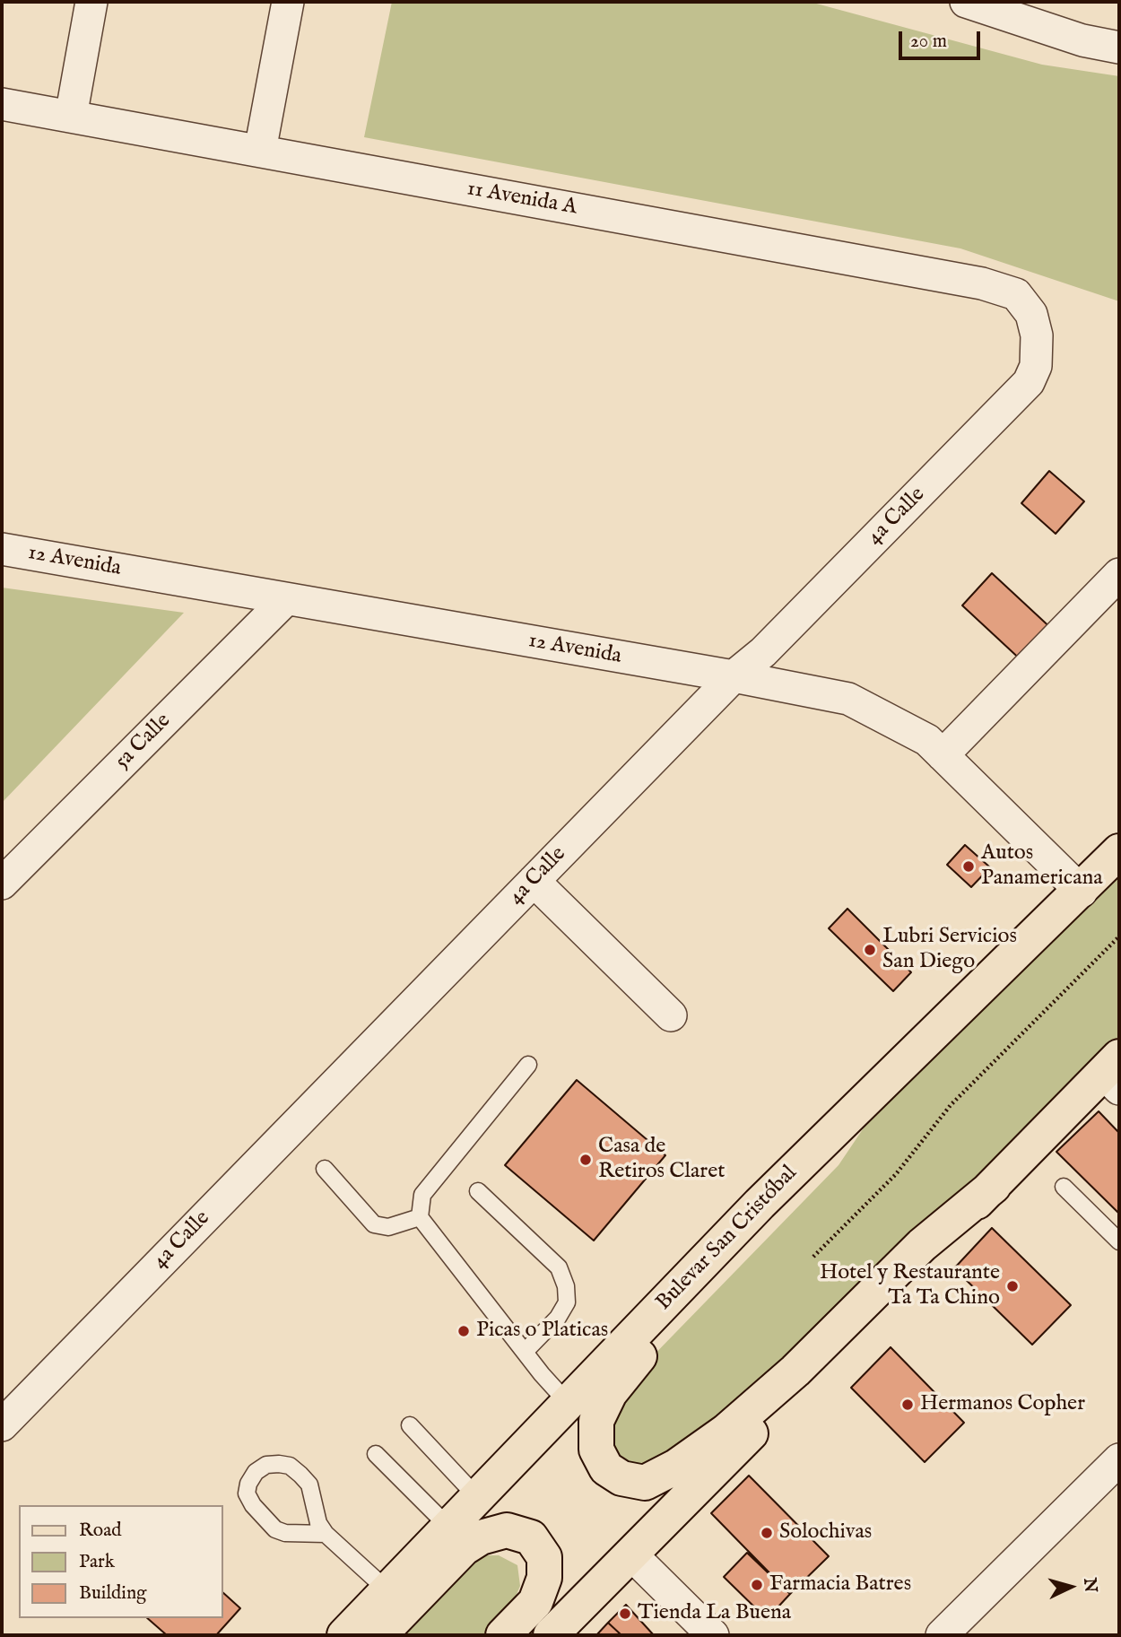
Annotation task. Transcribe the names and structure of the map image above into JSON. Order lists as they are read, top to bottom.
{
  "streets": {
    "main road": ["Bulevar San Cristóbal"],
    "street": [
      "11 Avenida A",
      "4a Calle",
      "12 Avenida",
      "5a Calle"
    ]
  },
  "crossings": [
    ["11 Avenida A", "4a Calle"],
    ["4a Calle", "12 Avenida"],
    ["12 Avenida", "5a Calle"],
    ["12 Avenida", "Bulevar San Cristóbal"]
  ],
  "places": [
    "Autos Panamericana",
    "Lubri Servicios San Diego",
    "Casa de Retiros Claret",
    "Hotel y Restaurante Ta Ta Chino",
    "Picas o Platicas",
    "Hermanos Copher",
    "Solochivas",
    "Farmacia Batres",
    "Tienda La Buena"
  ],
  "legend": ["Road", "Park", "Building"],
  "scale_bar": "20 m",
  "north": "right"
}
